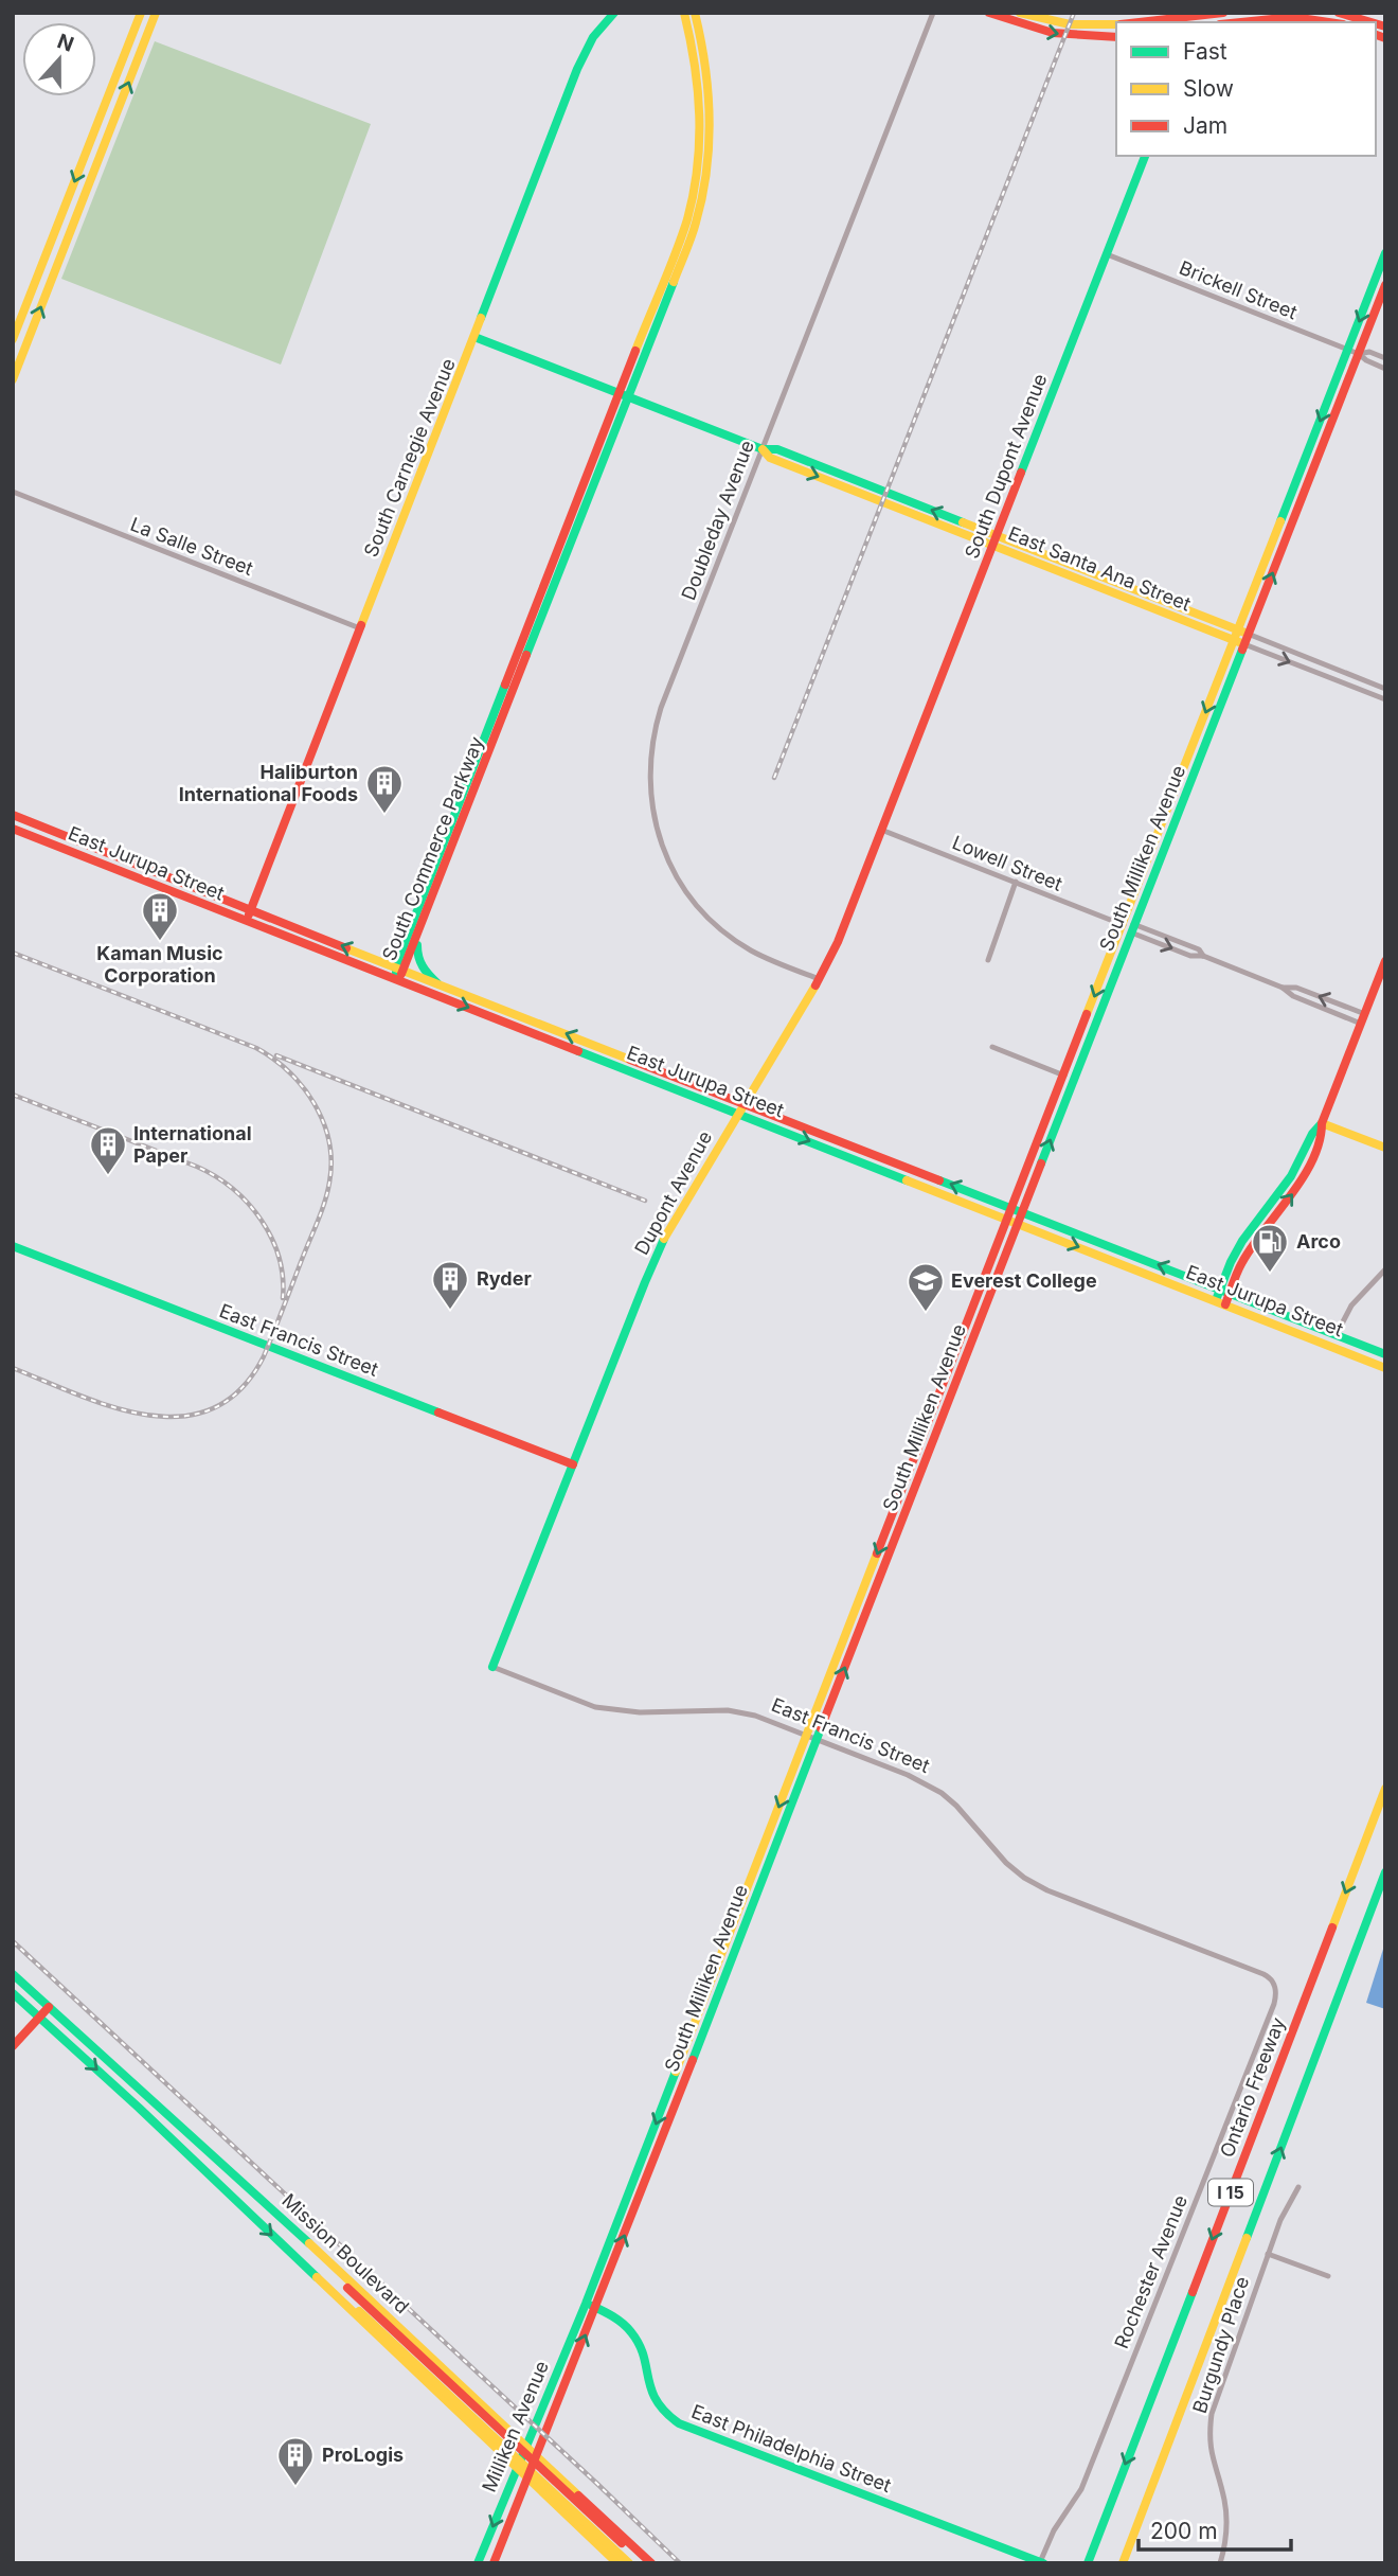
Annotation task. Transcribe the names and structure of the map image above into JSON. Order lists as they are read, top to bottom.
{
  "streets": {
    "main road": [
      "South Carnegie Avenue",
      "South Dupont Avenue",
      "East Santa Ana Street",
      "South Commerce Parkway",
      "South Milliken Avenue",
      "East Jurupa Street",
      "Dupont Avenue",
      "East Francis Street",
      "Ontario Freeway",
      "I 15",
      "Mission Boulevard",
      "Milliken Avenue",
      "East Philadelphia Street"
    ],
    "street": [
      "Brickell Street",
      "Doubleday Avenue",
      "La Salle Street",
      "Lowell Street",
      "Rochester Avenue",
      "Burgundy Place"
    ]
  },
  "crossings": [
    ["Brickell Street", "South Dupont Avenue"],
    ["Brickell Street", "South Milliken Avenue"],
    ["South Carnegie Avenue", "La Salle Street"],
    ["South Carnegie Avenue", "East Santa Ana Street"],
    ["South Carnegie Avenue", "East Jurupa Street"],
    ["South Dupont Avenue", "East Santa Ana Street"],
    ["South Dupont Avenue", "Dupont Avenue"],
    ["Doubleday Avenue", "East Santa Ana Street"],
    ["Doubleday Avenue", "Dupont Avenue"],
    ["East Santa Ana Street", "South Commerce Parkway"],
    ["East Santa Ana Street", "South Milliken Avenue"],
    ["South Commerce Parkway", "East Jurupa Street"],
    ["South Milliken Avenue", "East Jurupa Street"],
    ["South Milliken Avenue", "Lowell Street"],
    ["South Milliken Avenue", "East Francis Street"],
    ["South Milliken Avenue", "Milliken Avenue"],
    ["South Milliken Avenue", "East Philadelphia Street"],
    ["East Jurupa Street", "Dupont Avenue"],
    ["Lowell Street", "Dupont Avenue"],
    ["Dupont Avenue", "East Francis Street"],
    ["East Francis Street", "Rochester Avenue"],
    ["Rochester Avenue", "East Philadelphia Street"],
    ["Milliken Avenue", "East Philadelphia Street"]
  ],
  "one_way": ["Milliken Avenue"],
  "places": {
    "building": [
      "Haliburton International Foods",
      "Kaman Music Corporation",
      "International Paper",
      "Ryder",
      "ProLogis"
    ],
    "fuel station": ["Arco"],
    "school or university": ["Everest College"]
  },
  "legend": ["Fast", "Slow", "Jam"],
  "scale_bar": "200 m",
  "north": "top"
}
